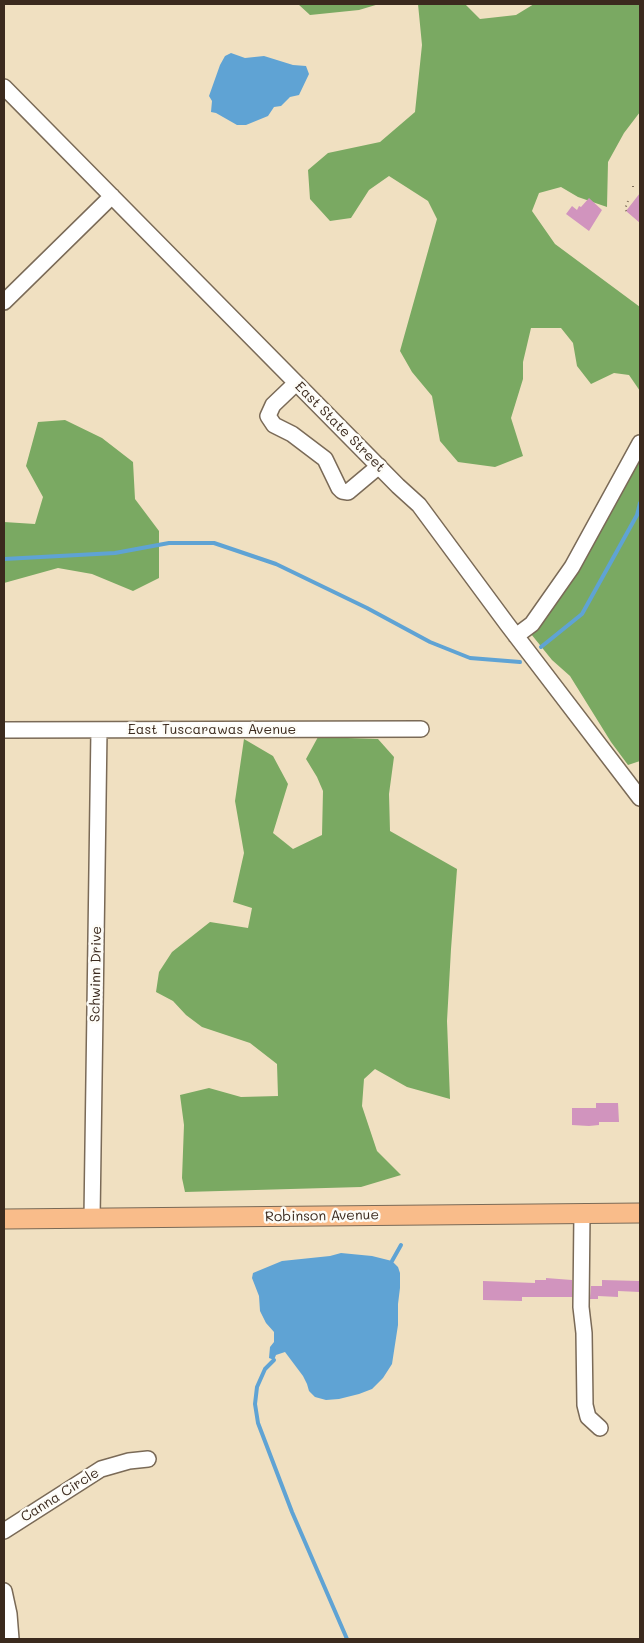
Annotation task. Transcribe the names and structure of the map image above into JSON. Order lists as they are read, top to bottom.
{
  "streets": {
    "main road": ["Robinson Avenue"],
    "street": [
      "East State Street",
      "East Tuscarawas Avenue",
      "Schwinn Drive",
      "Canna Circle"
    ]
  },
  "crossings": [
    ["East Tuscarawas Avenue", "Schwinn Drive"],
    ["Schwinn Drive", "Robinson Avenue"]
  ]
}
